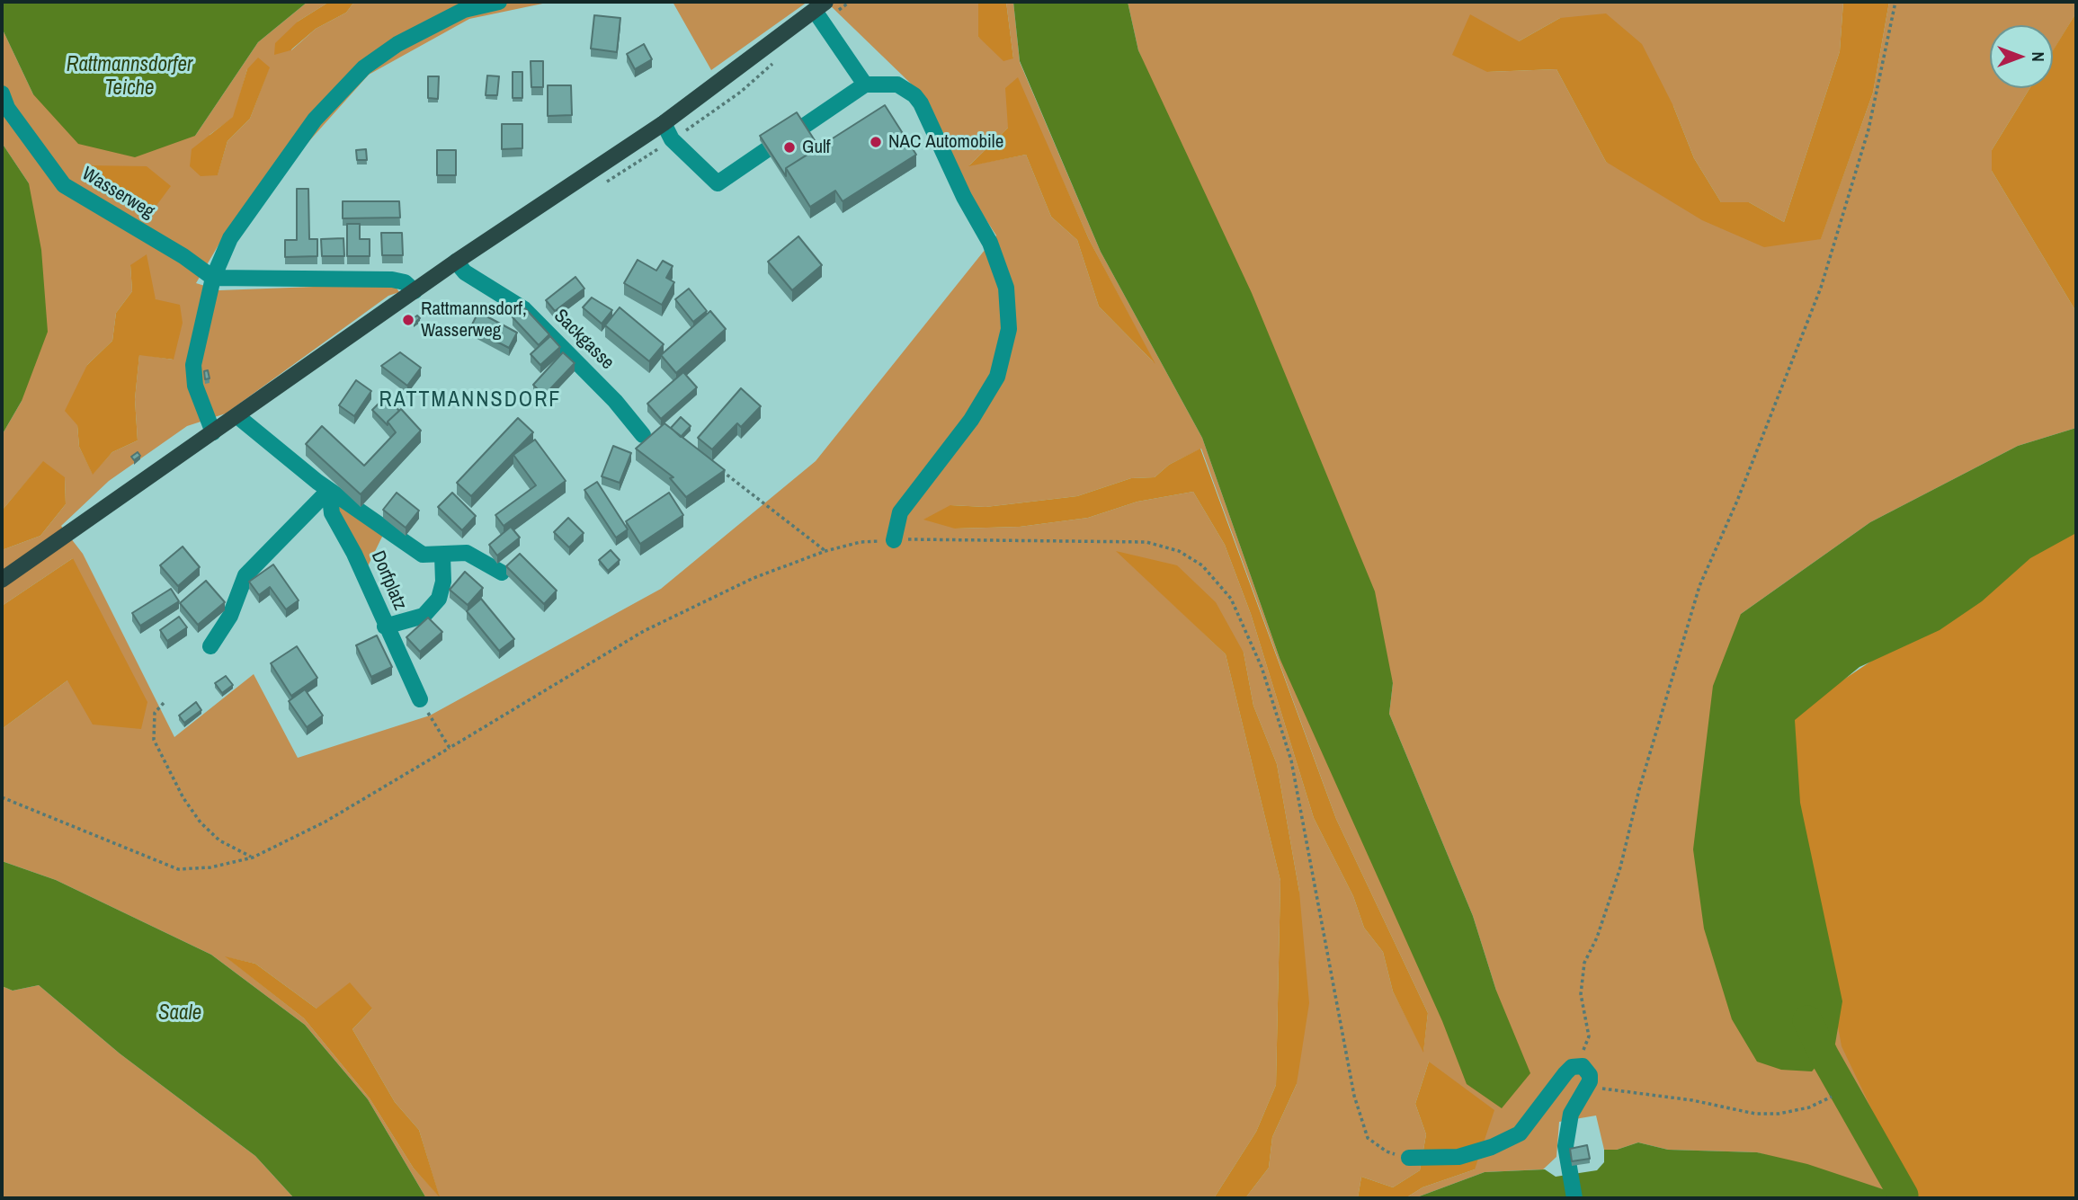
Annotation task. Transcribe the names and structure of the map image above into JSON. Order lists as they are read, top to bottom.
{
  "streets": {
    "street": ["Wasserweg", "Sackgasse", "Dorfplatz"]
  },
  "districts": ["RATTMANNSDORF"],
  "water": ["Rattmannsdorfer Teiche", "Saale"],
  "places": ["NAC Automobile", "Gulf", "Rattmannsdorf, Wasserweg"],
  "north": "right"
}
